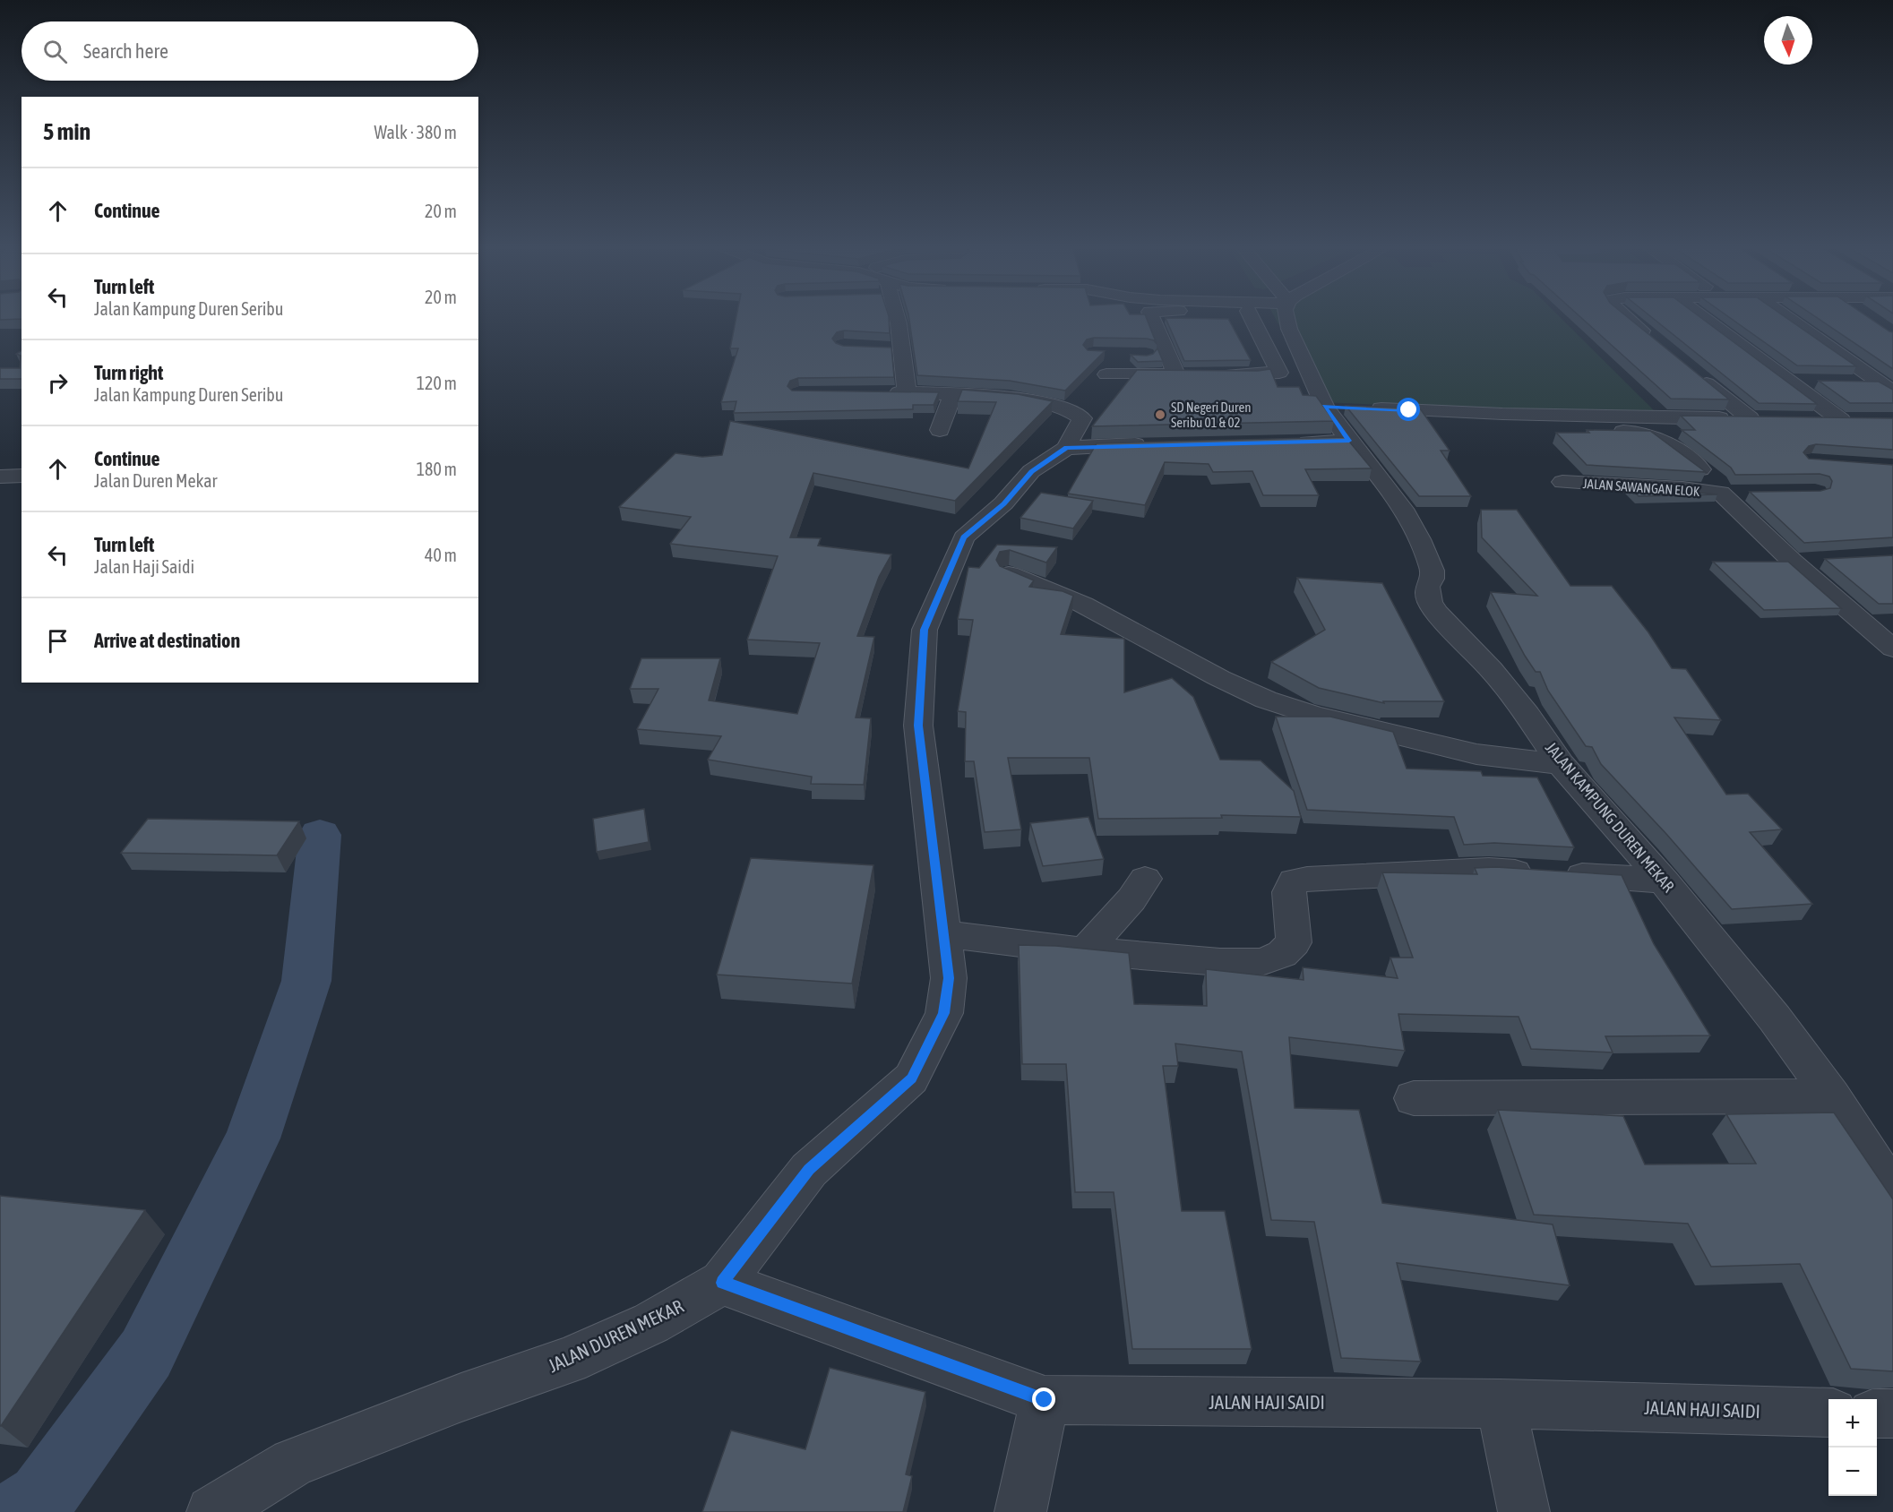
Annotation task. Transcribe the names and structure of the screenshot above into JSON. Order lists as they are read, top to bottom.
{
  "streets": {
    "street": [
      "JALAN SAWANGAN ELOK",
      "JALAN KAMPUNG DUREN MEKAR",
      "JALAN DUREN MEKAR",
      "JALAN HAJI SAIDI"
    ]
  },
  "crossings": [
    ["JALAN DUREN MEKAR", "JALAN HAJI SAIDI"]
  ],
  "places": ["SD Negeri Duren Seribu 01 & 02"],
  "north": "bottom",
  "page": {
    "search": "Search here",
    "heading": ["5 min", "Walk · 380 m"],
    "list": [
      ["Continue", "20 m"],
      ["Turn left", "Jalan Kampung Duren Seribu", "20 m"],
      ["Turn right", "Jalan Kampung Duren Seribu", "120 m"],
      ["Continue", "Jalan Duren Mekar", "180 m"],
      ["Turn left", "Jalan Haji Saidi", "40 m"],
      "Arrive at destination"
    ],
    "map_buttons": ["+", "−"]
  }
}
